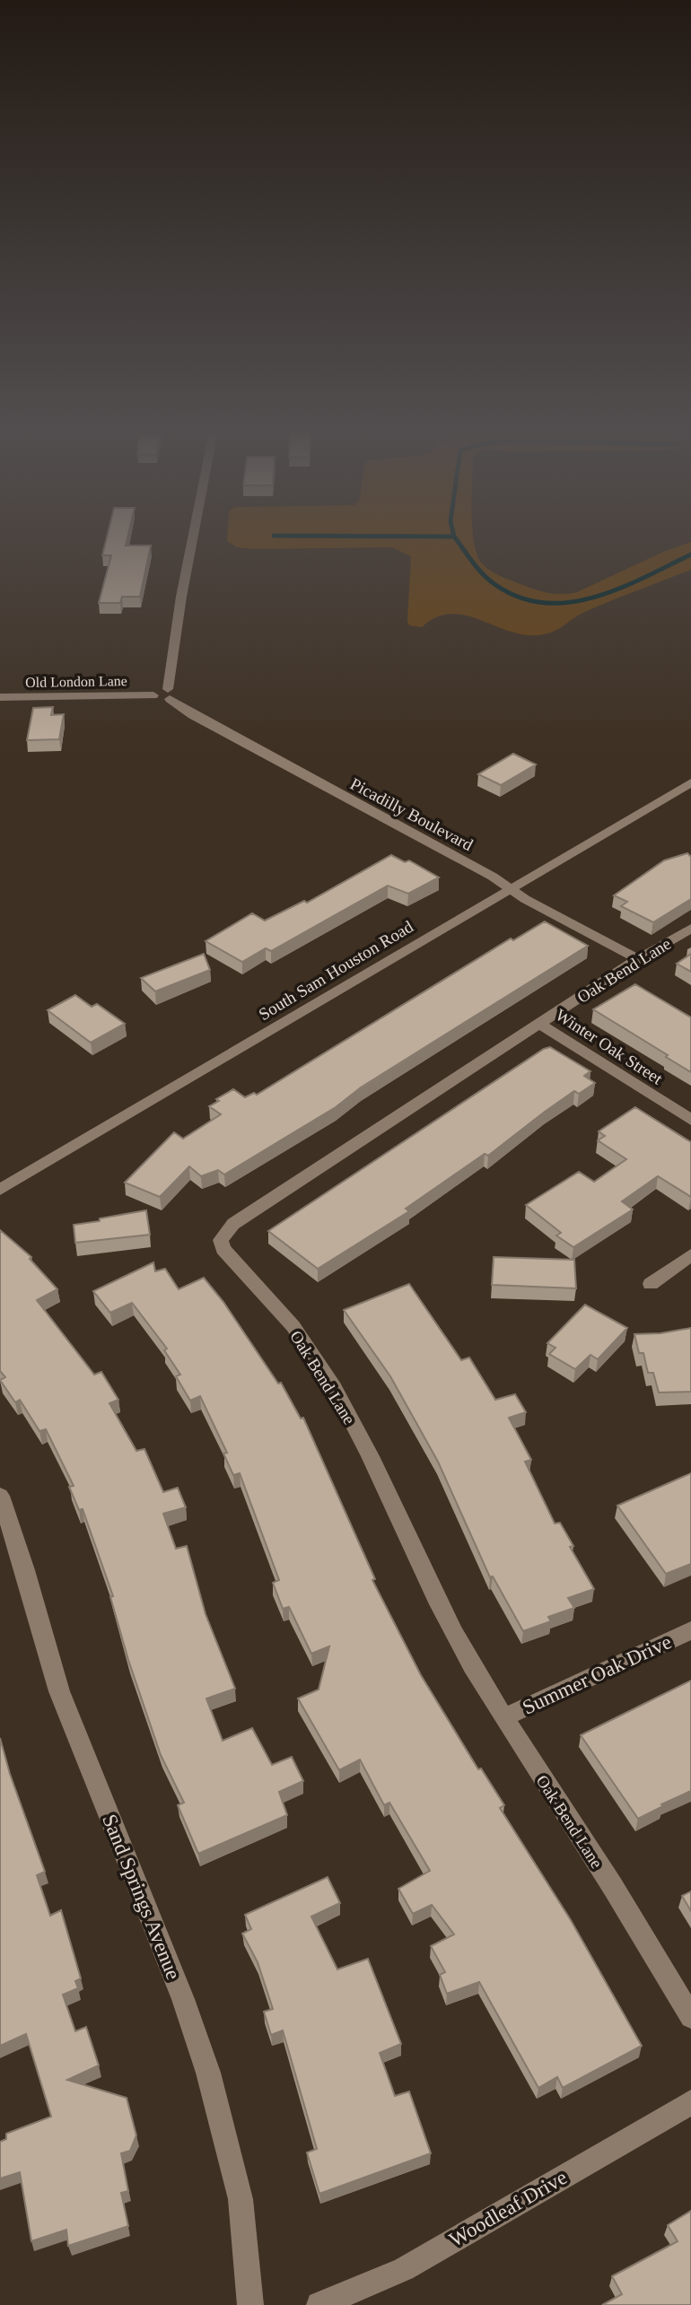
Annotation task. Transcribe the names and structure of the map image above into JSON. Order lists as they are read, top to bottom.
{
  "streets": {
    "street": [
      "Old London Lane",
      "Picadilly Boulevard",
      "South Sam Houston Road",
      "Oak Bend Lane",
      "Winter Oak Street",
      "Summer Oak Drive",
      "Sand Springs Avenue",
      "Woodleaf Drive"
    ]
  },
  "crossings": [
    ["Old London Lane", "Picadilly Boulevard"],
    ["Picadilly Boulevard", "South Sam Houston Road"],
    ["Picadilly Boulevard", "Oak Bend Lane"],
    ["Oak Bend Lane", "Winter Oak Street"],
    ["Oak Bend Lane", "Summer Oak Drive"]
  ]
}
